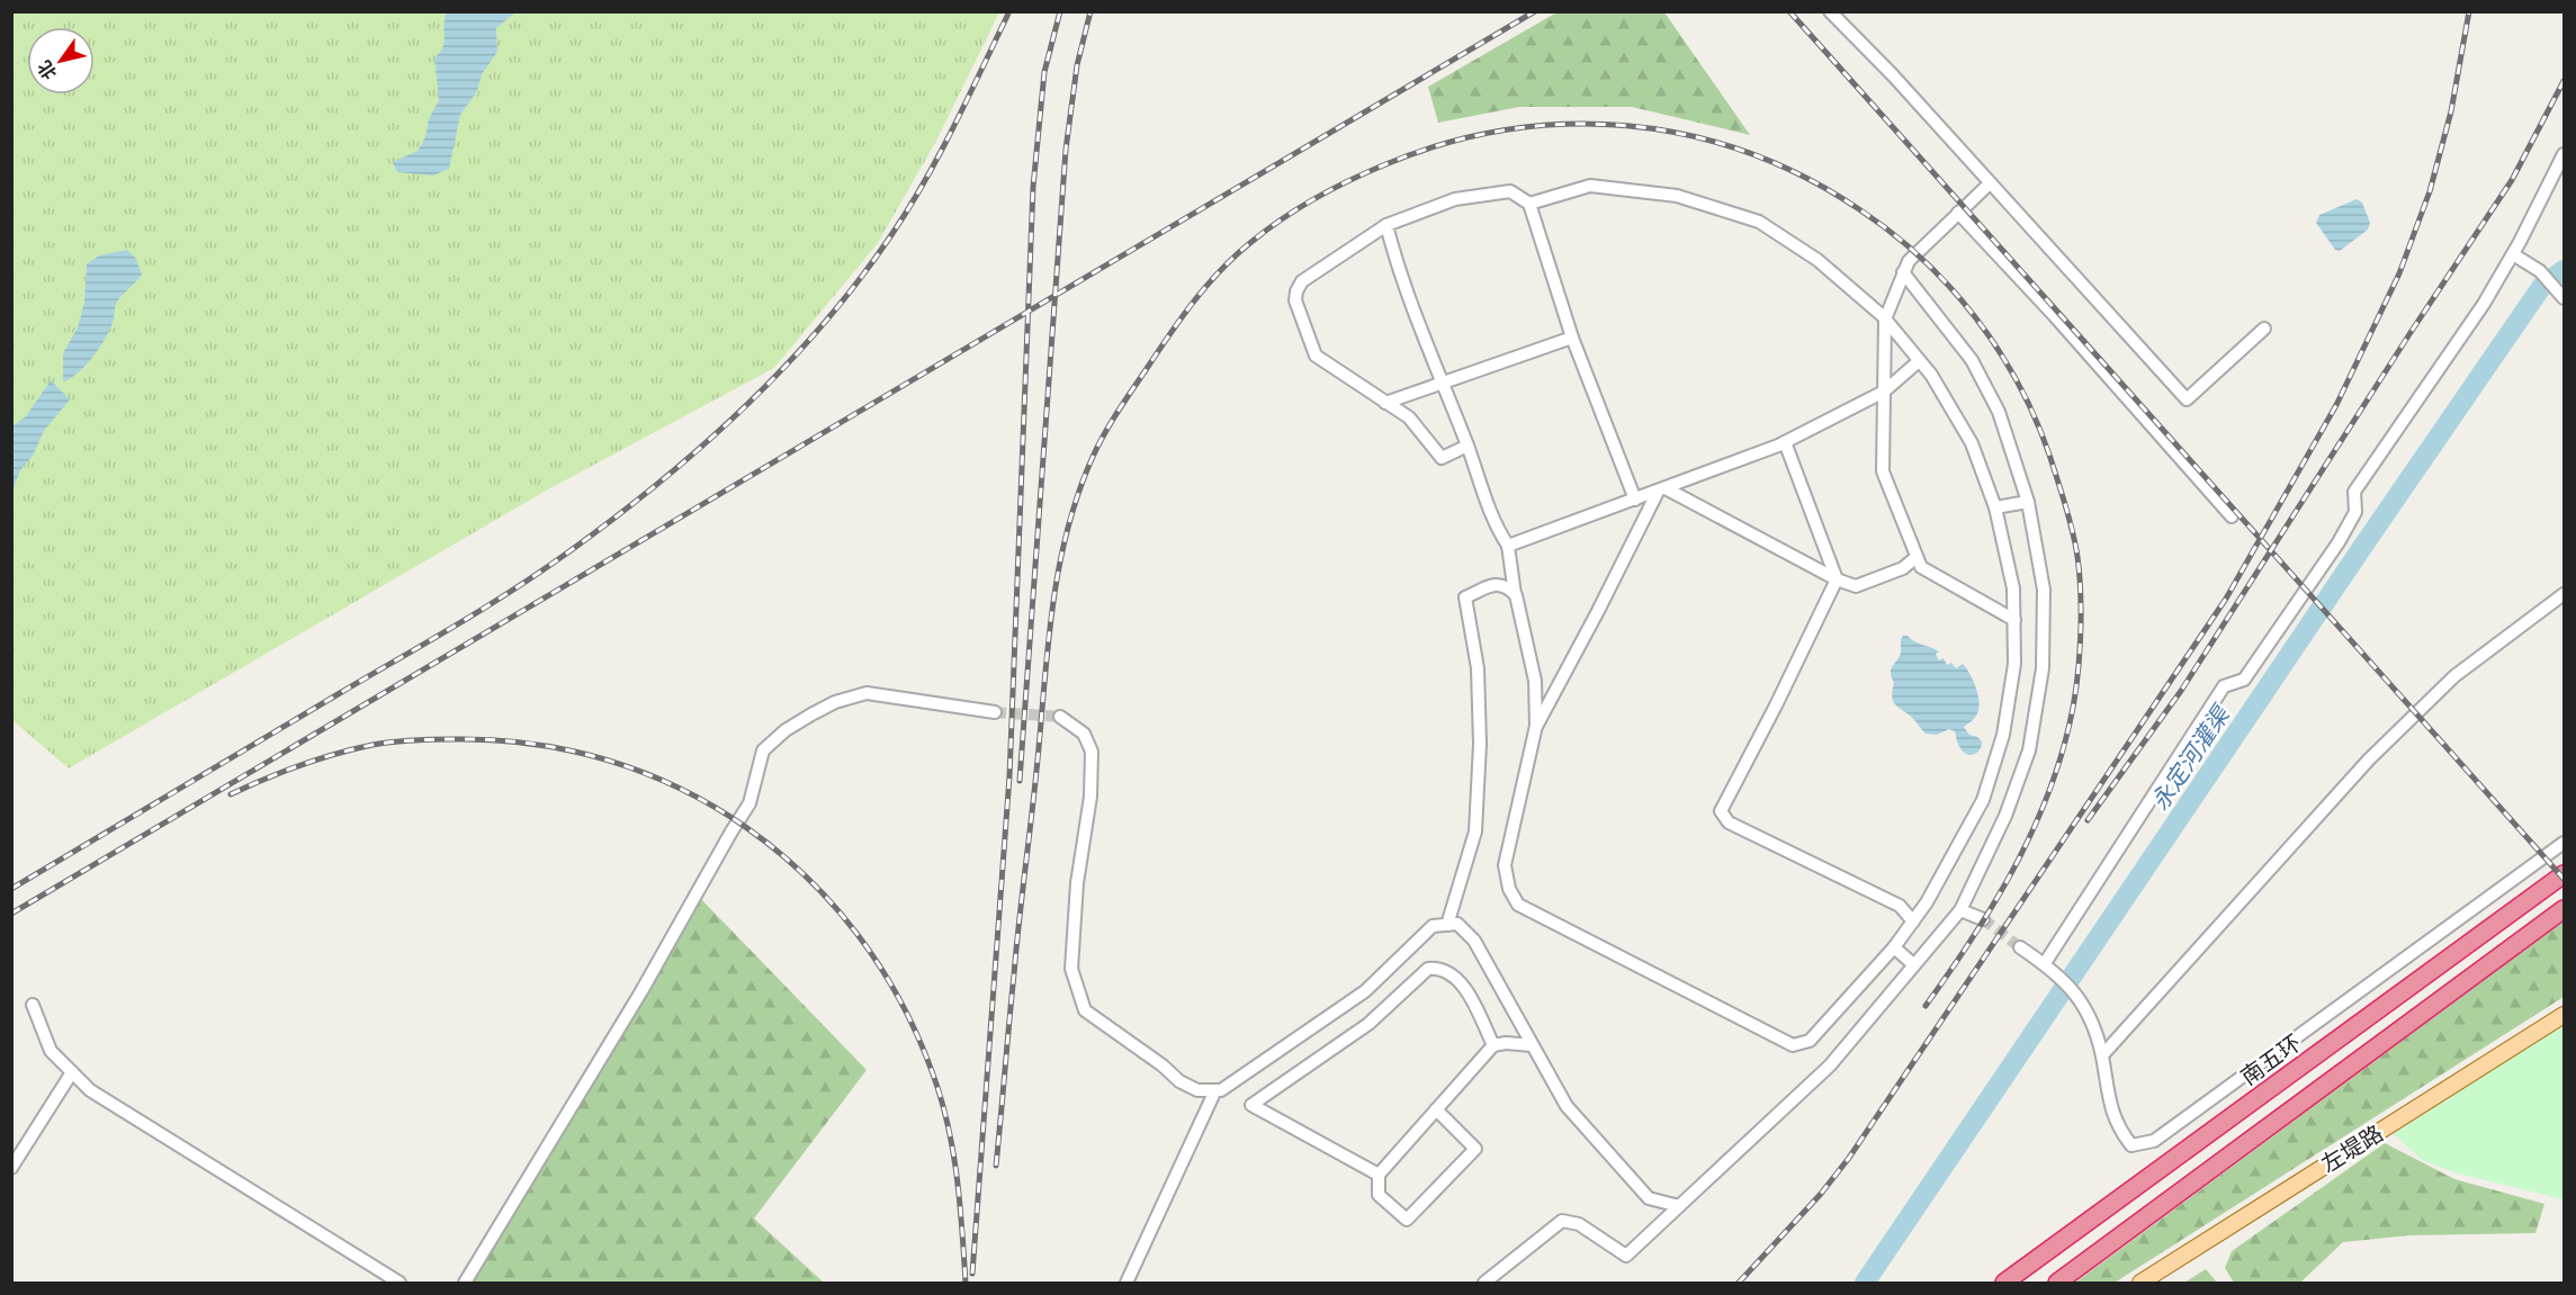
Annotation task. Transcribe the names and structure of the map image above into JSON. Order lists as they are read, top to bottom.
{
  "streets": {
    "highway": ["南五环"],
    "main road": ["左堤路"]
  },
  "water": ["永定河灌渠"],
  "north": "bottom left"
}
